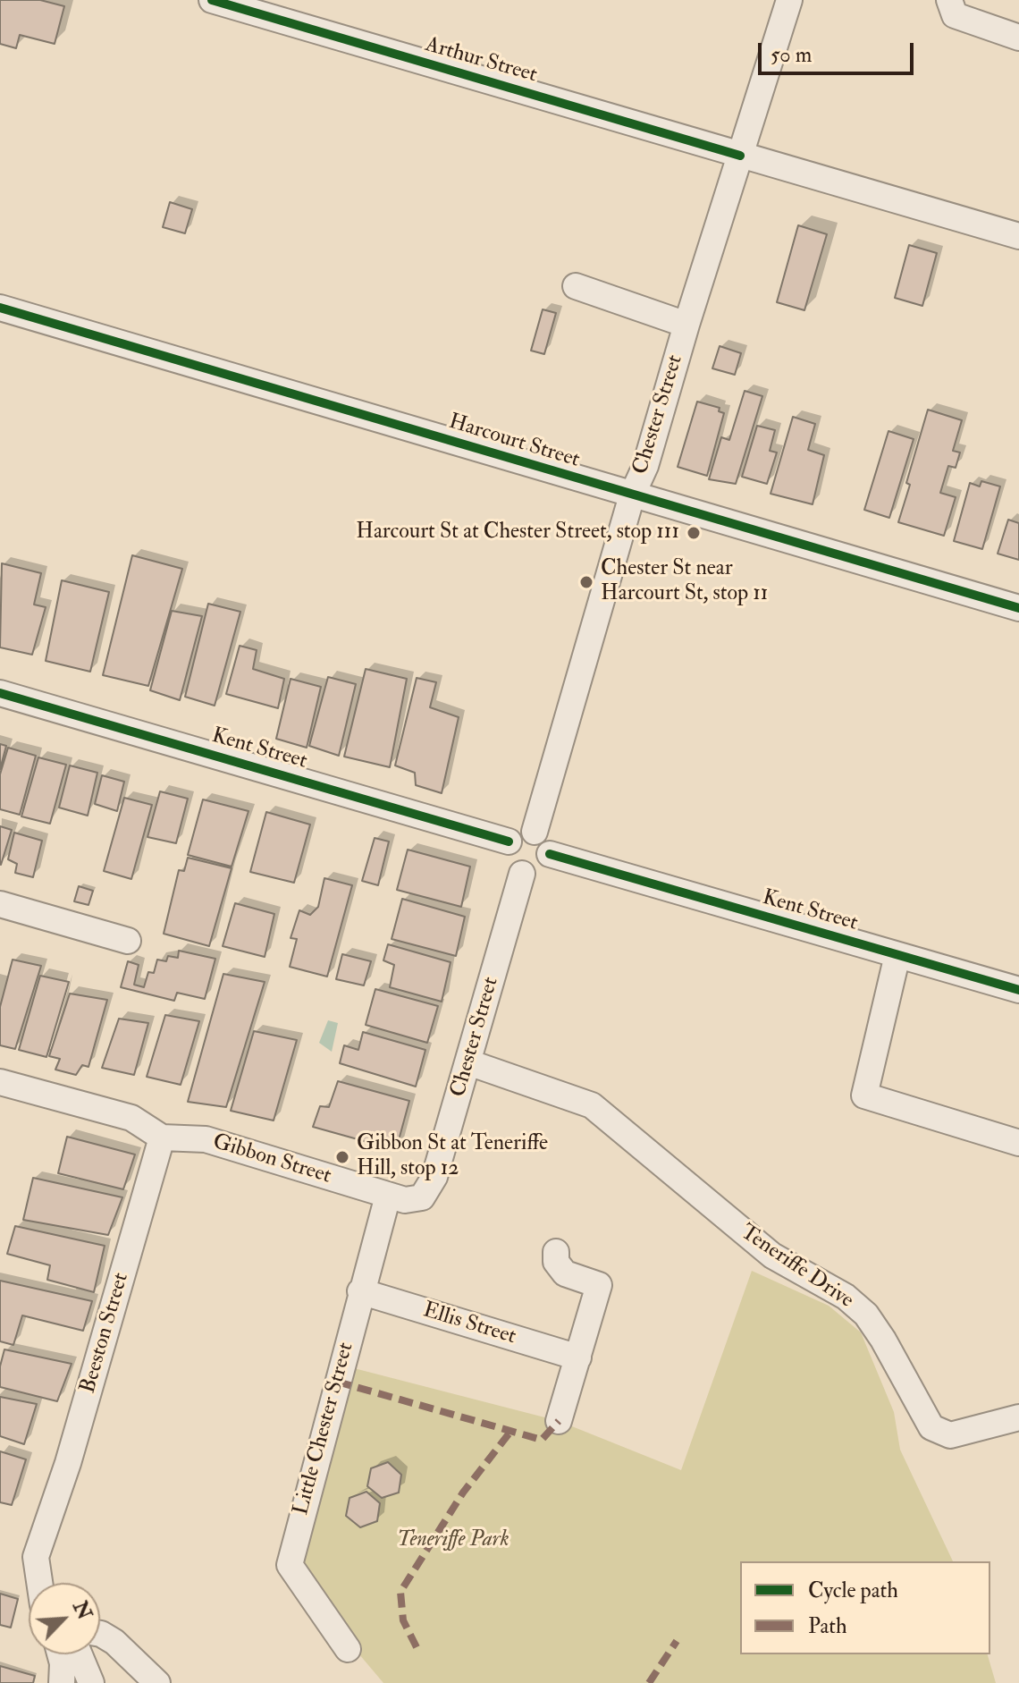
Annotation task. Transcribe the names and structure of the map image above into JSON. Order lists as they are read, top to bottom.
{
  "streets": {
    "street": [
      "Arthur Street",
      "Chester Street",
      "Harcourt Street",
      "Kent Street",
      "Gibbon Street",
      "Teneriffe Drive",
      "Ellis Street",
      "Beeston Street",
      "Little Chester Street"
    ]
  },
  "crossings": [
    ["Arthur Street", "Chester Street"],
    ["Chester Street", "Harcourt Street"],
    ["Chester Street", "Kent Street"],
    ["Chester Street", "Gibbon Street"],
    ["Chester Street", "Teneriffe Drive"],
    ["Gibbon Street", "Beeston Street"],
    ["Gibbon Street", "Little Chester Street"],
    ["Ellis Street", "Little Chester Street"]
  ],
  "parks": ["Teneriffe Park"],
  "places": ["Harcourt St at Chester Street, stop 111", "Chester St near Harcourt St, stop 11", "Gibbon St at Teneriffe Hill, stop 12"],
  "legend": ["Cycle path", "Path"],
  "scale_bar": "50 m",
  "north": "top right"
}
